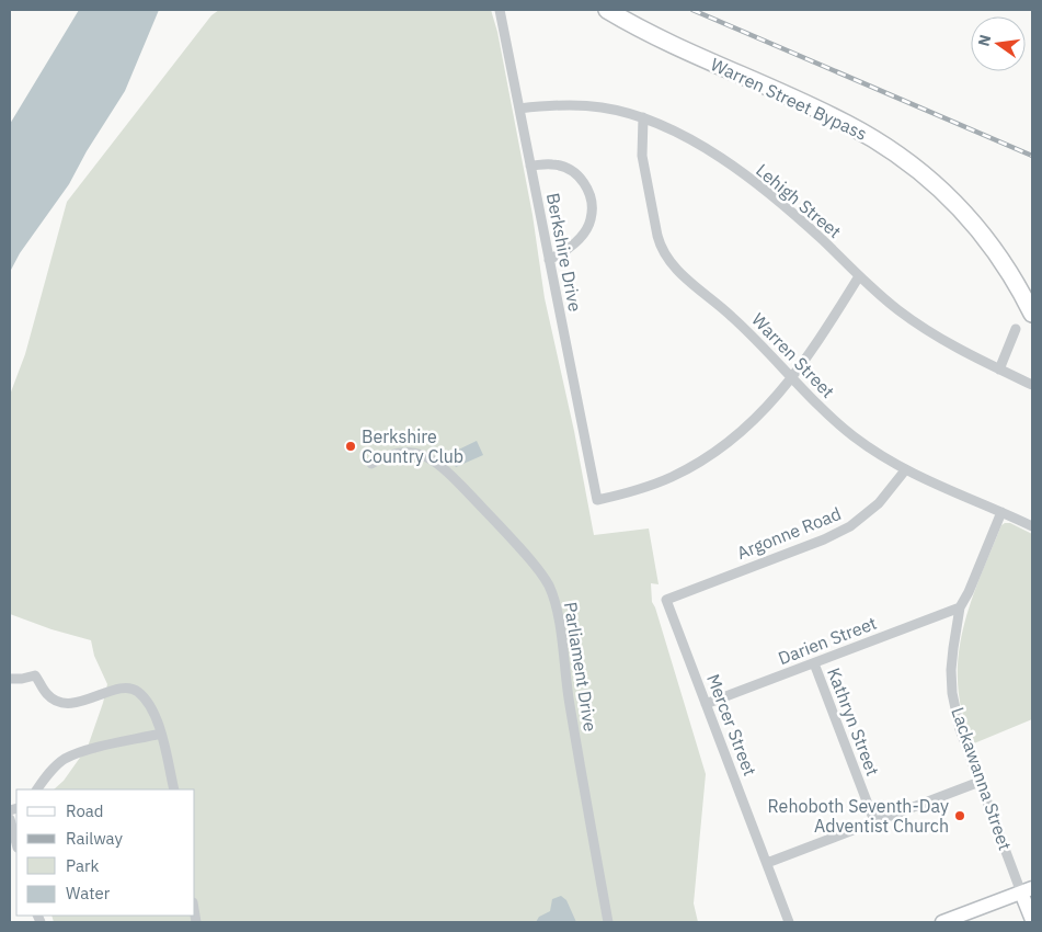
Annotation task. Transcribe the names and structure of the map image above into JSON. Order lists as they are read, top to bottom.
{
  "streets": {
    "highway": ["Warren Street Bypass"],
    "main road": ["Lackawanna Street"],
    "street": [
      "Lehigh Street",
      "Berkshire Drive",
      "Warren Street",
      "Argonne Road",
      "Darien Street",
      "Parliament Drive",
      "Kathryn Street",
      "Mercer Street"
    ]
  },
  "crossings": [
    ["Lehigh Street", "Berkshire Drive"],
    ["Lehigh Street", "Warren Street"],
    ["Berkshire Drive", "Warren Street"],
    ["Warren Street", "Argonne Road"],
    ["Warren Street", "Lackawanna Street"],
    ["Argonne Road", "Mercer Street"],
    ["Darien Street", "Kathryn Street"],
    ["Darien Street", "Mercer Street"],
    ["Darien Street", "Lackawanna Street"]
  ],
  "places": ["Berkshire Country Club", "Rehoboth Seventh-Day Adventist Church"],
  "legend": [
    "Road",
    "Railway",
    "Park",
    "Water"
  ],
  "north": "left"
}
